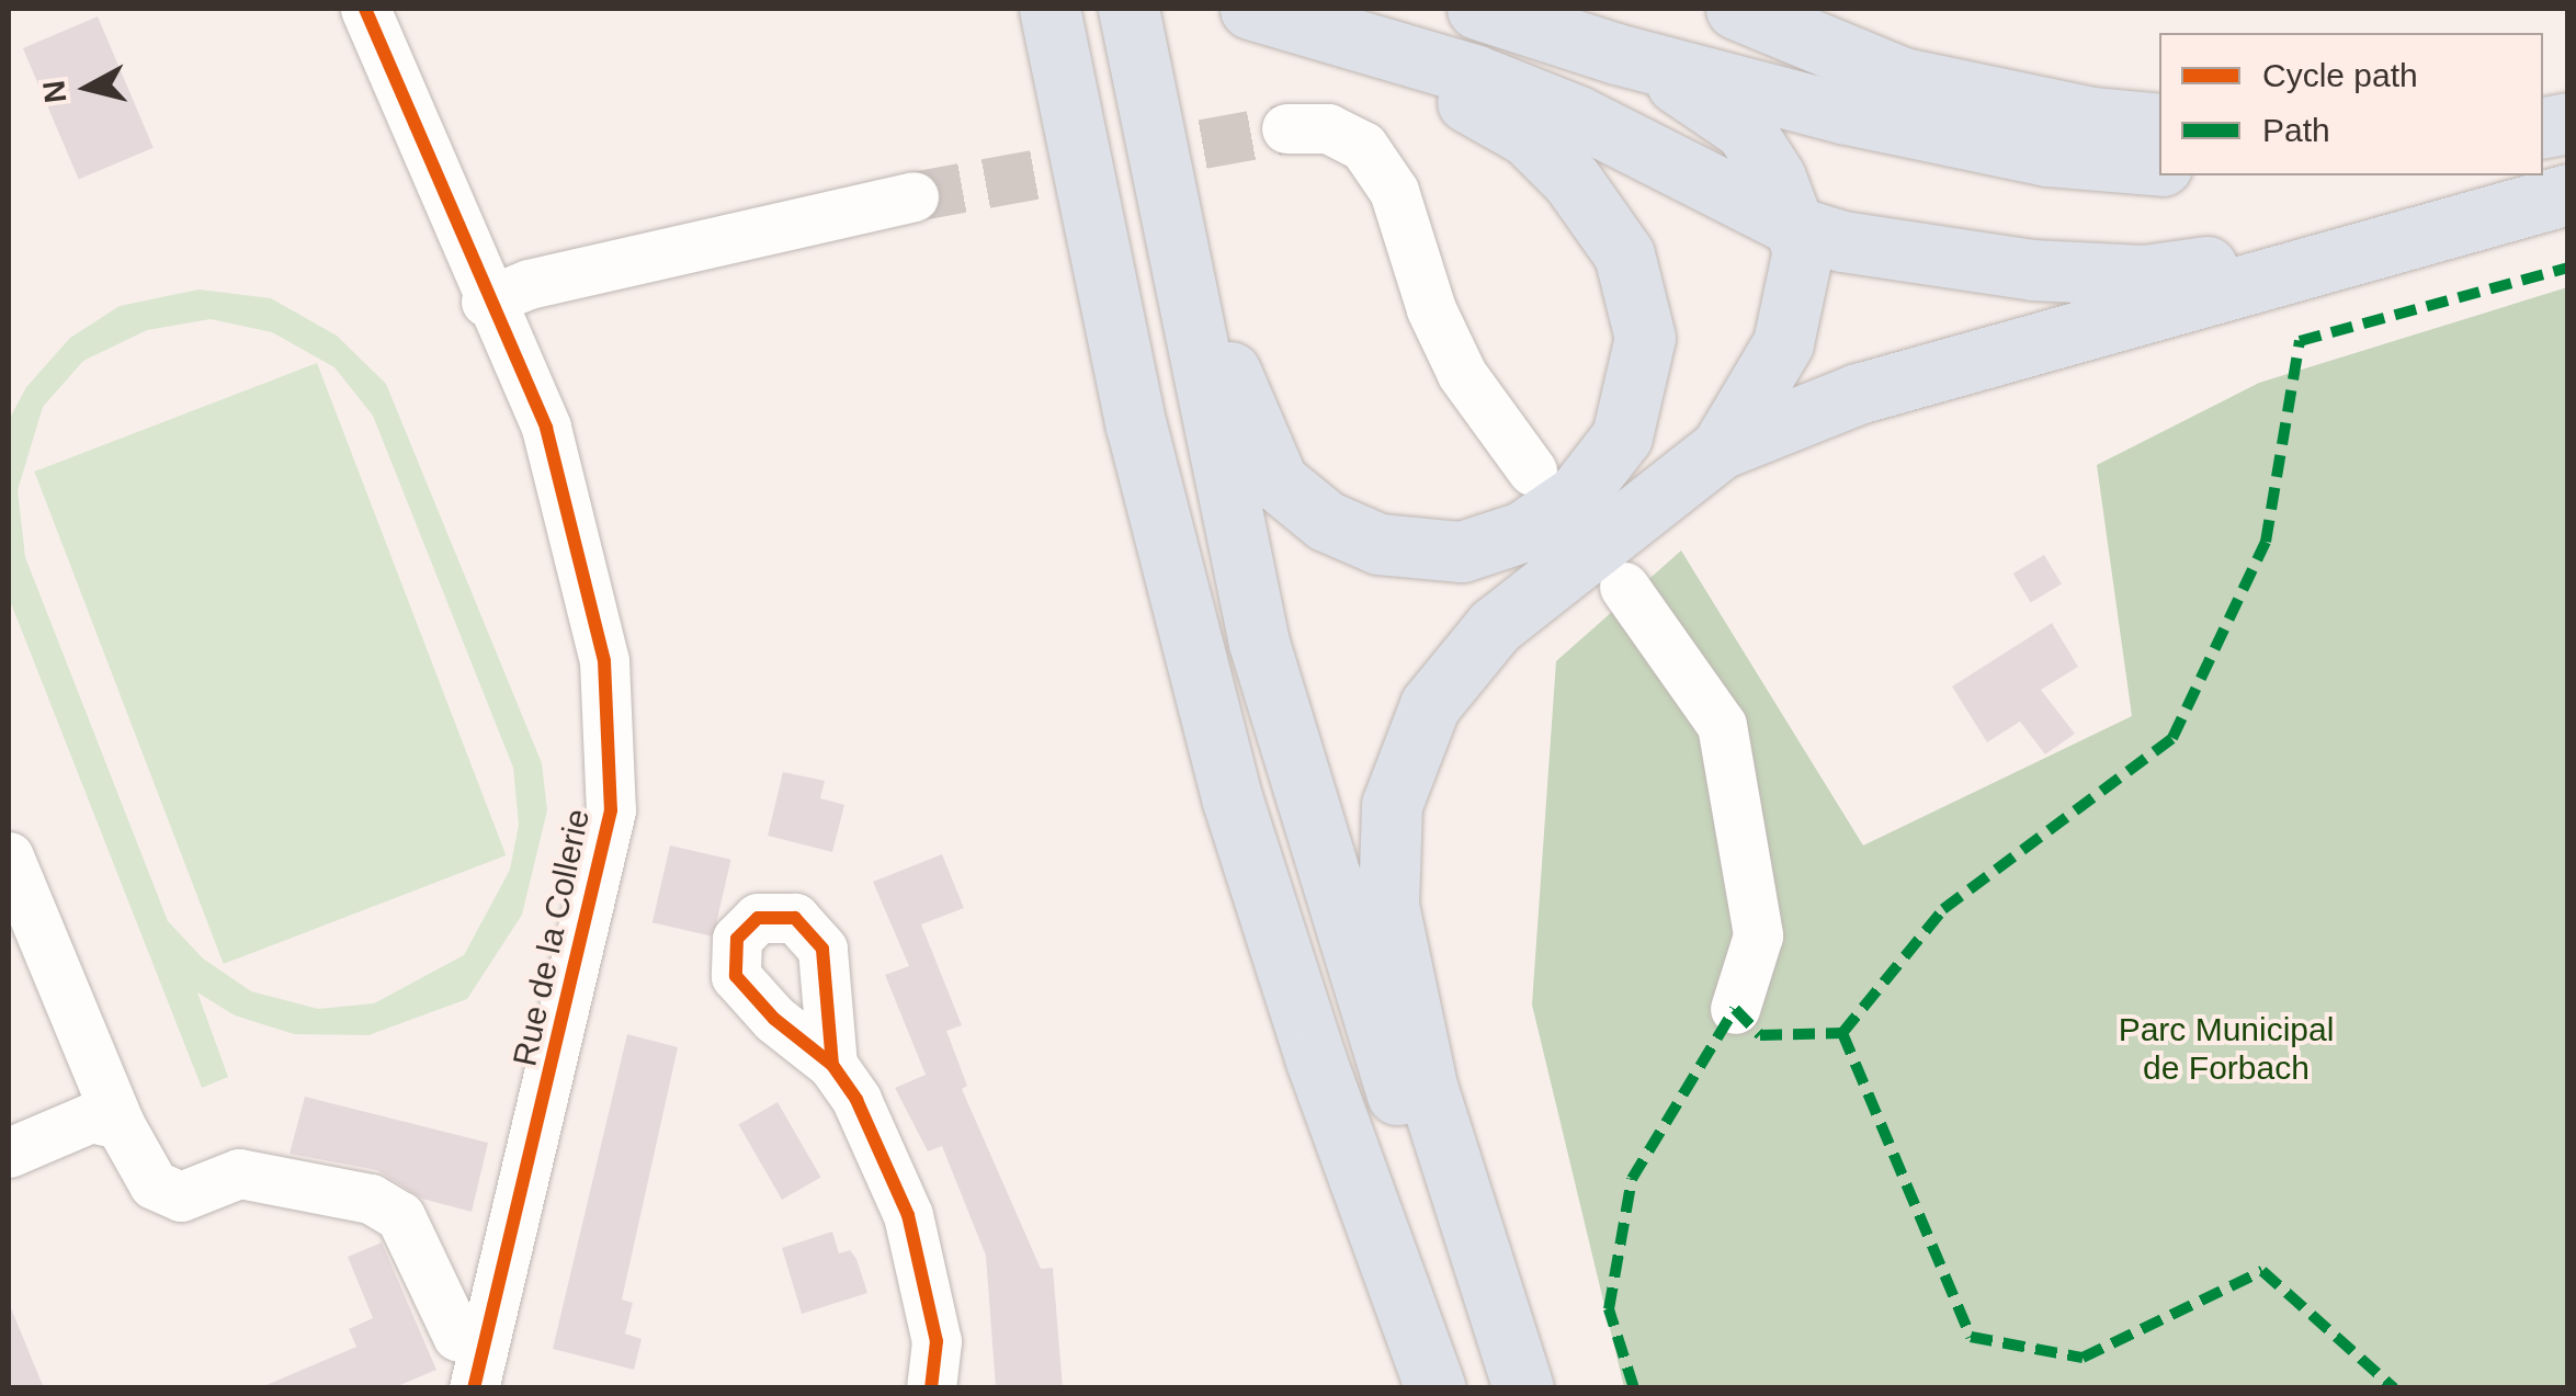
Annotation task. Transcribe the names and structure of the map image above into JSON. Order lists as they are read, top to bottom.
{
  "streets": {
    "street": ["Rue de la Collerie"]
  },
  "parks": ["Parc Municipal de Forbach"],
  "legend": ["Cycle path", "Path"],
  "north": "left"
}
